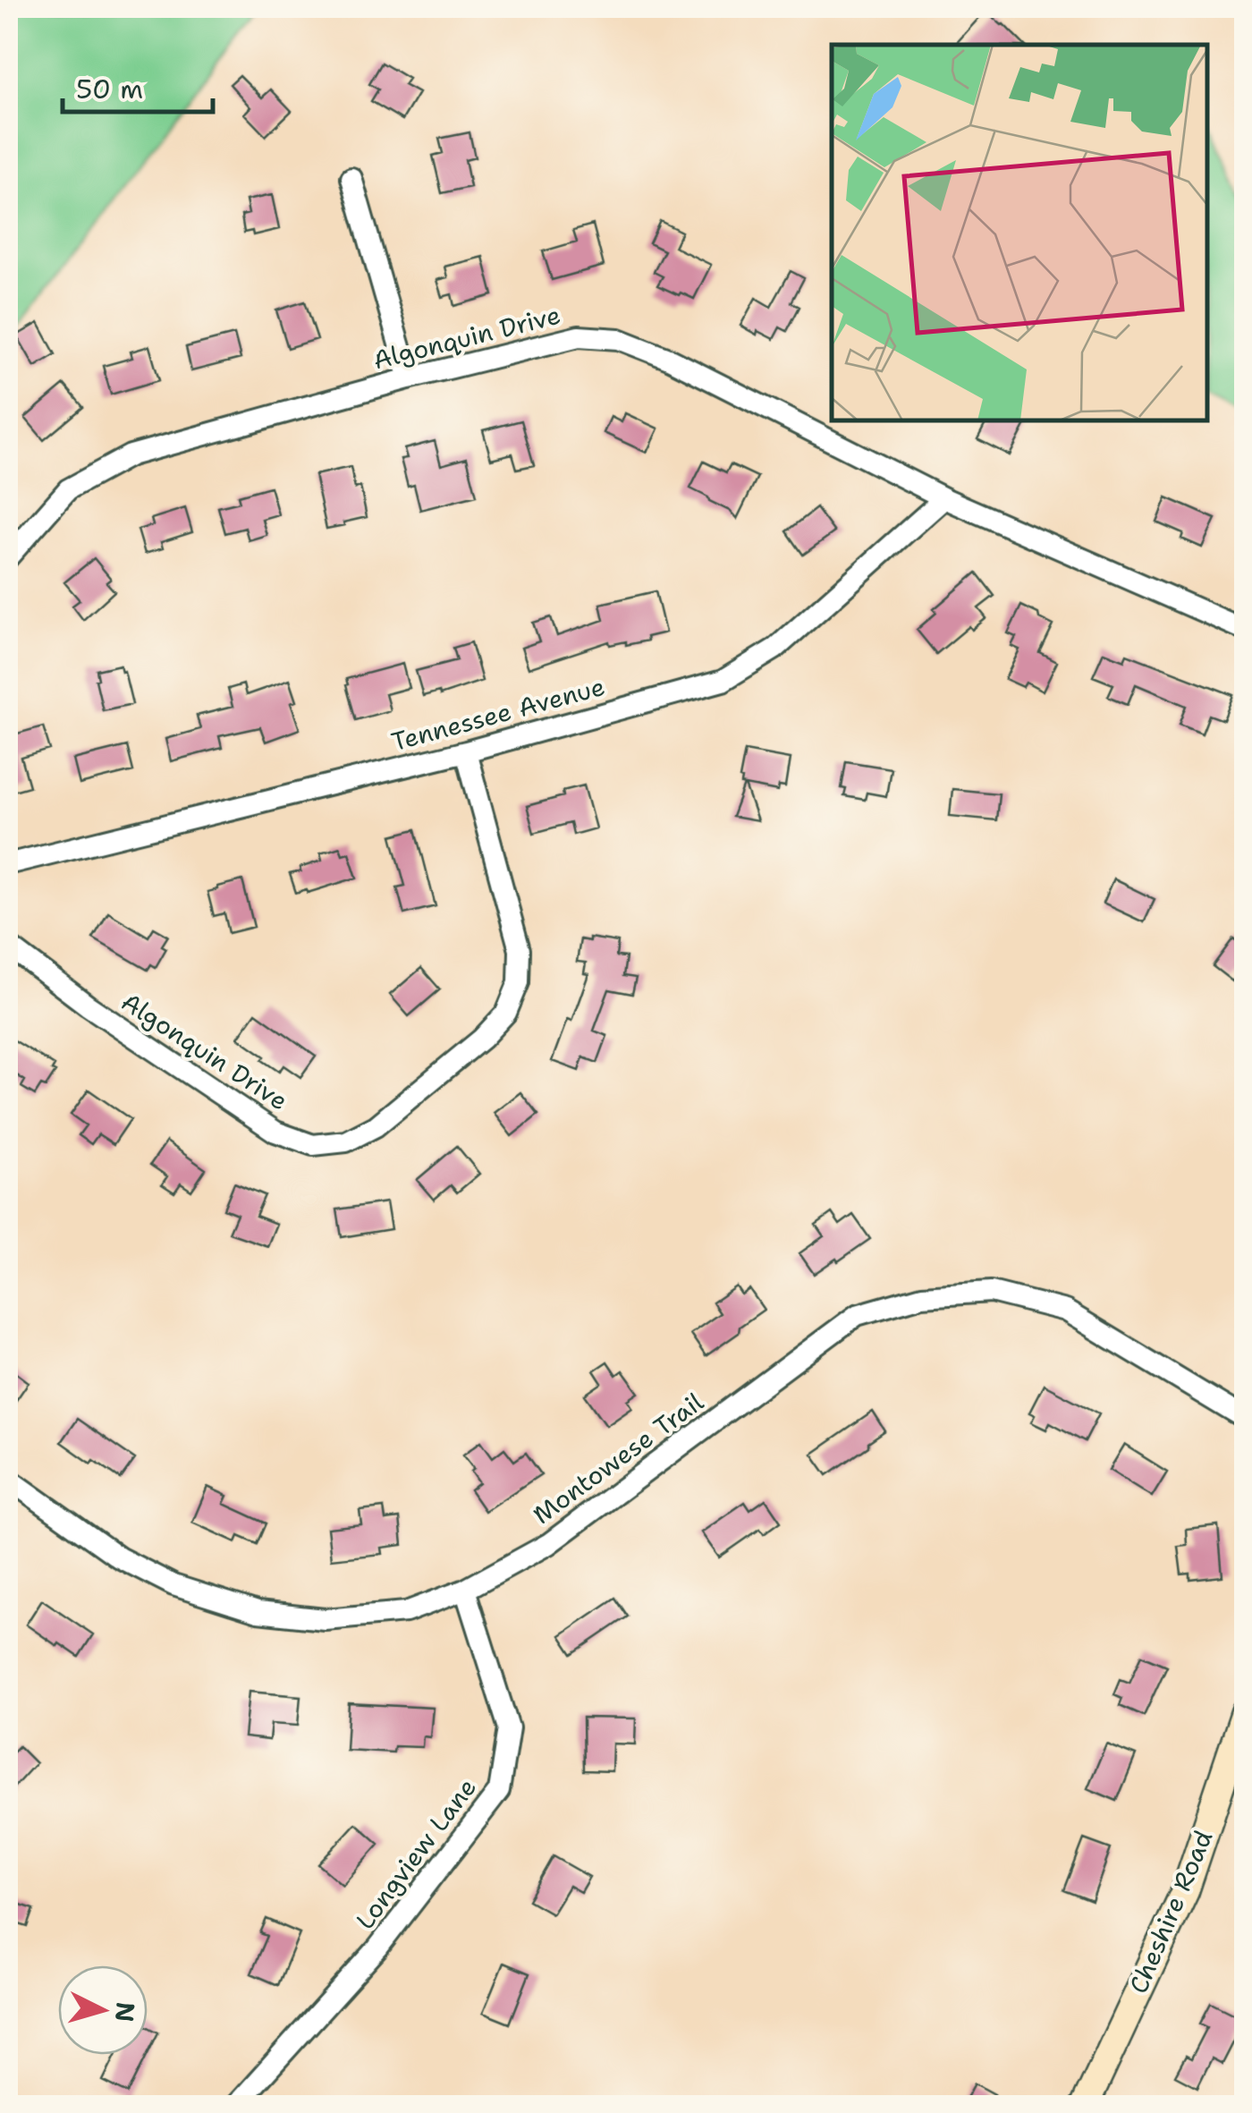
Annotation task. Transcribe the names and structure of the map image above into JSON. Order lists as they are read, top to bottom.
{
  "streets": {
    "street": [
      "Algonquin Drive",
      "Tennessee Avenue",
      "Montowese Trail",
      "Longview Lane",
      "Cheshire Road"
    ]
  },
  "crossings": [
    ["Algonquin Drive", "Tennessee Avenue"],
    ["Montowese Trail", "Longview Lane"]
  ],
  "scale_bar": "50 m",
  "north": "right"
}
